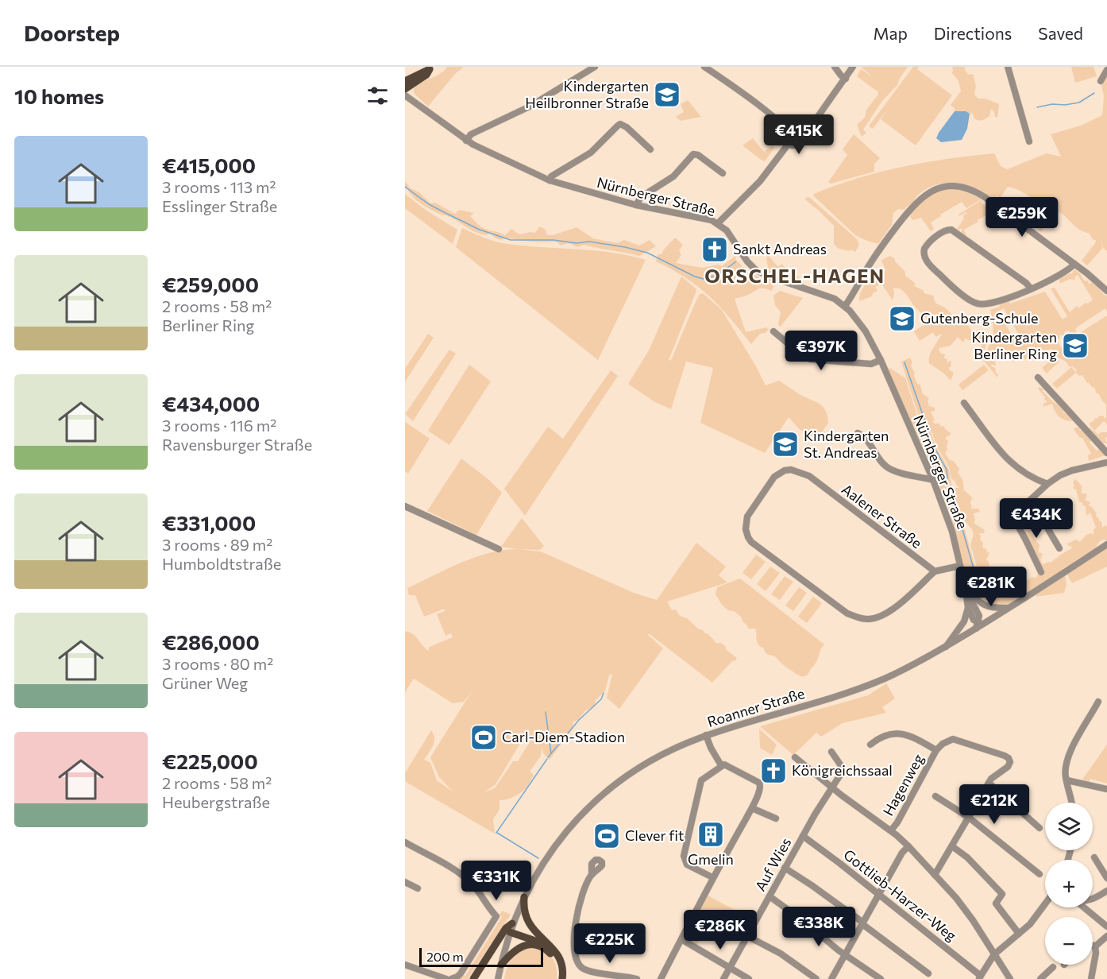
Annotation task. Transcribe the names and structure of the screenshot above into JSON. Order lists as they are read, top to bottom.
{
  "streets": {
    "street": [
      "Nürnberger Straße",
      "Aalener Straße",
      "Roanner Straße",
      "Hagenweg",
      "Auf Wies",
      "Gottlieb-Harzer-Weg"
    ]
  },
  "crossings": [
    ["Nürnberger Straße", "Roanner Straße"],
    ["Auf Wies", "Gottlieb-Harzer-Weg"]
  ],
  "districts": ["ORSCHEL-HAGEN"],
  "places": {
    "school or university": [
      "Kindergarten Heilbronner Straße",
      "Gutenberg-Schule",
      "Kindergarten Berliner Ring",
      "Kindergarten St. Andreas"
    ],
    "church": ["Sankt Andreas", "Königreichssaal"],
    "sports": ["Carl-Diem-Stadion", "Clever fit"],
    "building": ["Gmelin"]
  },
  "scale_bar": "200 m",
  "page": {
    "header": "Doorstep",
    "nav": ["Map", "Directions", "Saved"],
    "heading": "10 homes",
    "price": [
      "€415K",
      "€259K",
      "€397K",
      "€434K",
      "€281K",
      "€212K",
      "€331K",
      "€338K",
      "€286K",
      "€225K"
    ],
    "list": [
      {
        "name": "€415,000",
        "note": "3 rooms · 113 m² · Esslinger Straße"
      },
      {
        "name": "€259,000",
        "note": "2 rooms · 58 m² · Berliner Ring"
      },
      {
        "name": "€434,000",
        "note": "3 rooms · 116 m² · Ravensburger Straße"
      },
      {
        "name": "€331,000",
        "note": "3 rooms · 89 m² · Humboldtstraße"
      },
      {
        "name": "€286,000",
        "note": "3 rooms · 80 m² · Grüner Weg"
      },
      {
        "name": "€225,000",
        "note": "2 rooms · 58 m² · Heubergstraße"
      }
    ],
    "map_buttons": ["+", "−"],
    "scale": "200 m"
  }
}
